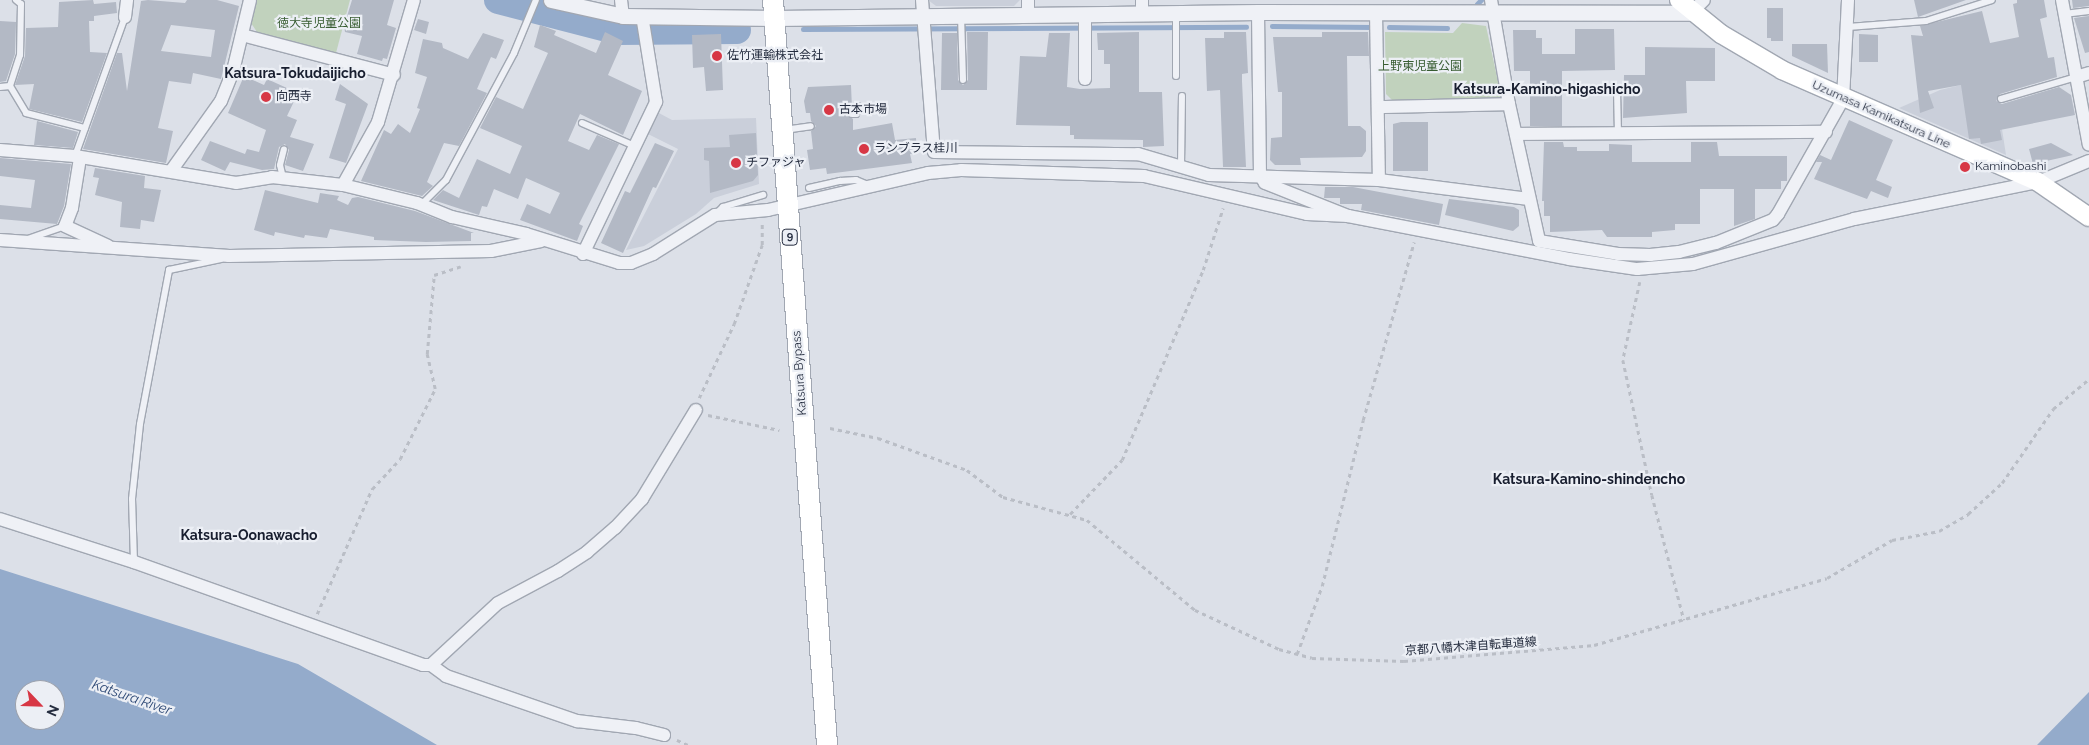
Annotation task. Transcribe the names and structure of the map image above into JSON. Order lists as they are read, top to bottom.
{
  "streets": {
    "highway": ["9", "Katsura Bypass"],
    "main road": ["Uzumasa Kamikatsura Line"],
    "path": ["京都八幡木津自転車道線"]
  },
  "districts": [
    "Katsura-Tokudaijicho",
    "Katsura-Kamino-higashicho",
    "Katsura-Kamino-shindencho",
    "Katsura-Oonawacho"
  ],
  "water": ["Katsura River"],
  "parks": ["徳大寺児童公園", "上野東児童公園"],
  "places": [
    "佐竹運輸株式会社",
    "向西寺",
    "古本市場",
    "ランブラス桂川",
    "チファジャ",
    "Kaminobashi"
  ],
  "north": "bottom right"
}
